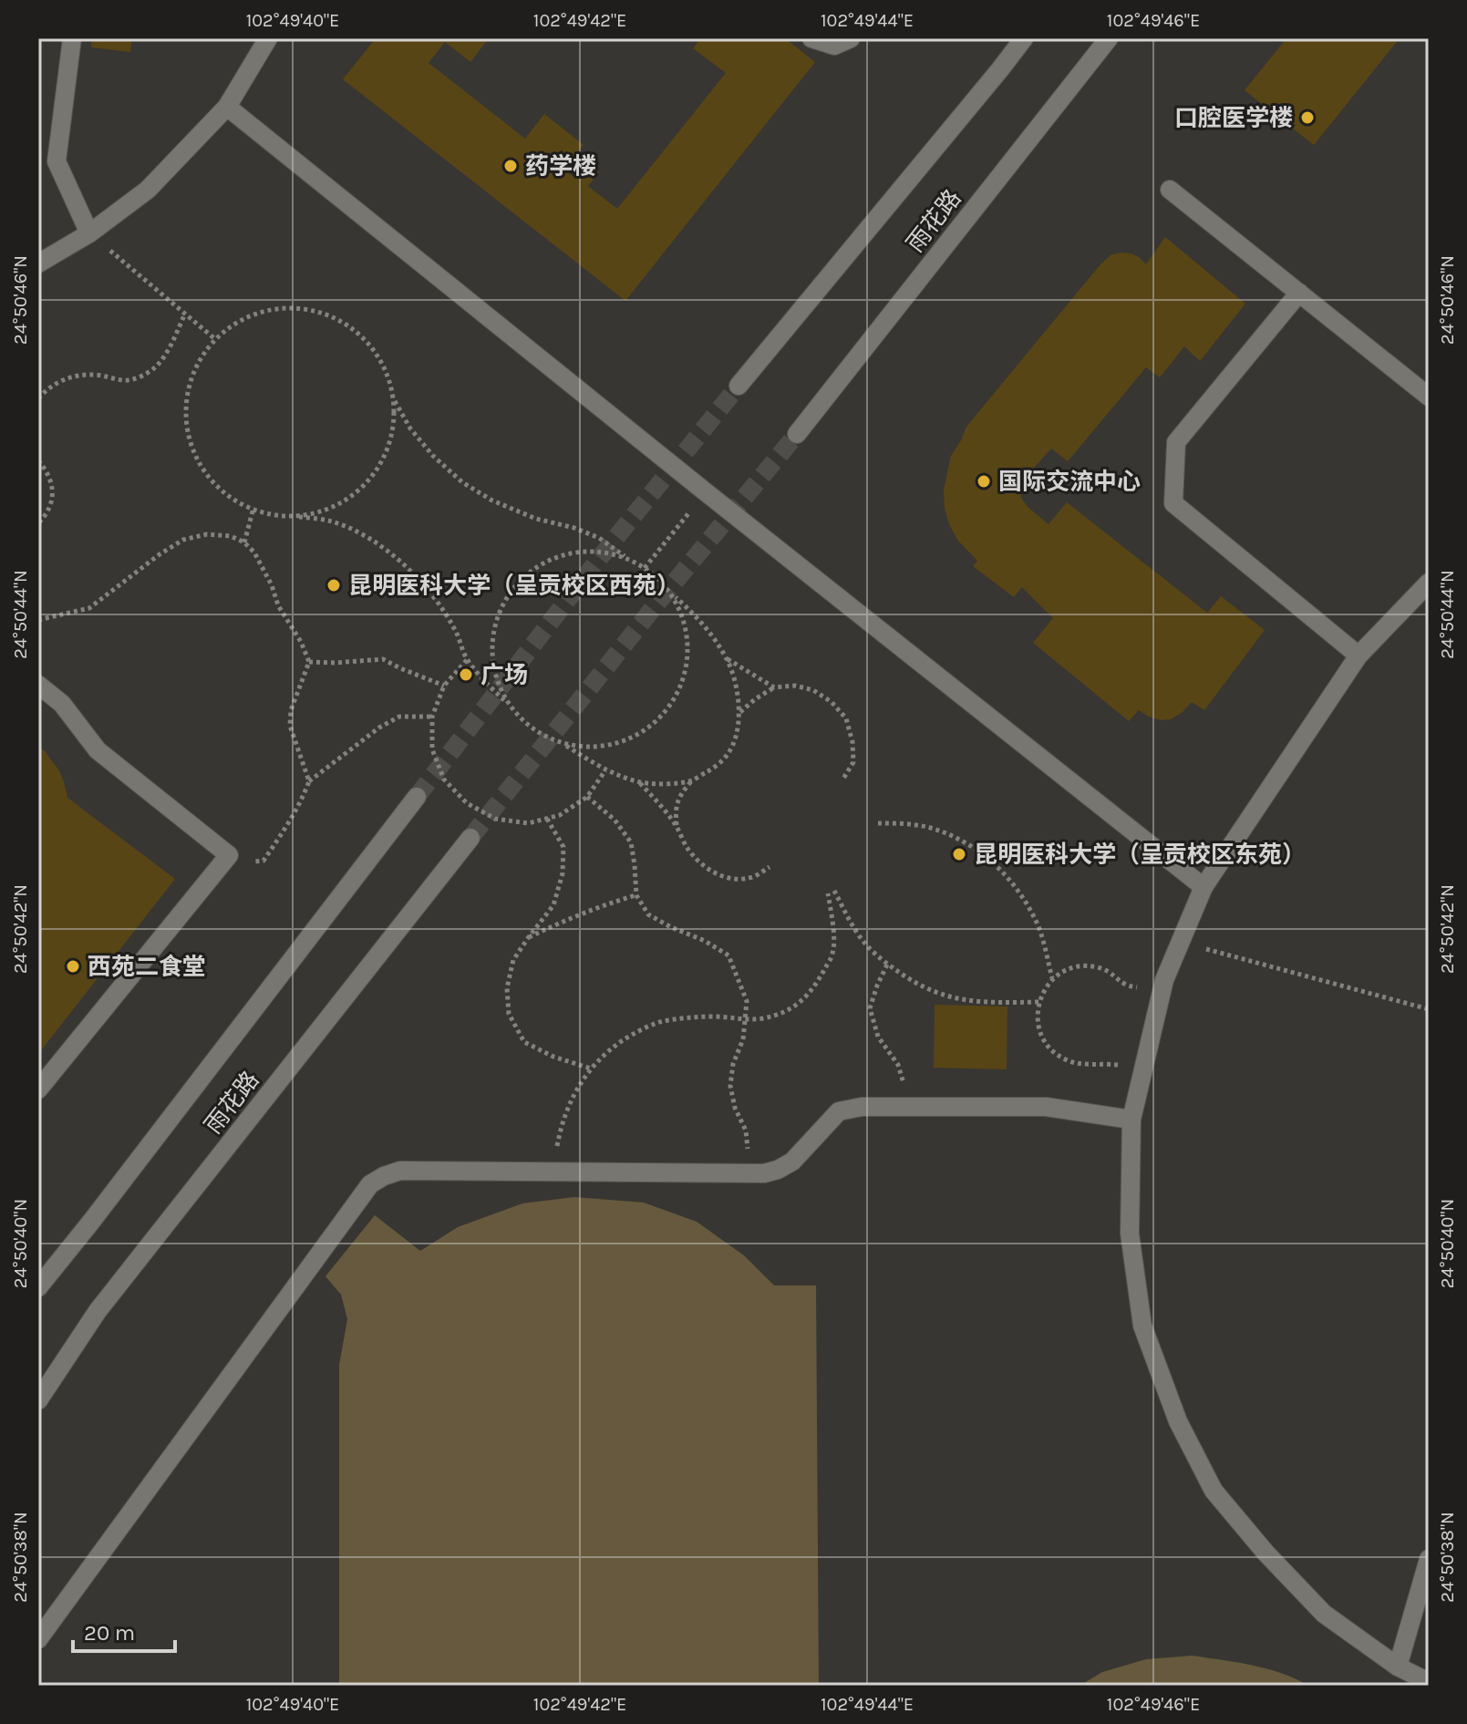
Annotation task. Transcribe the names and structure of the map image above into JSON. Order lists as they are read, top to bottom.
{
  "streets": {
    "street": ["雨花路"]
  },
  "places": [
    "口腔医学楼",
    "药学楼",
    "国际交流中心",
    "昆明医科大学（呈贡校区西苑）",
    "广场",
    "昆明医科大学（呈贡校区东苑）",
    "西苑二食堂"
  ],
  "scale_bar": "20 m",
  "coordinates": [
    "102°49'40\"E",
    "102°49'42\"E",
    "102°49'44\"E",
    "102°49'46\"E",
    "24°50'46\"N",
    "24°50'44\"N",
    "24°50'42\"N",
    "24°50'40\"N",
    "24°50'38\"N"
  ]
}
